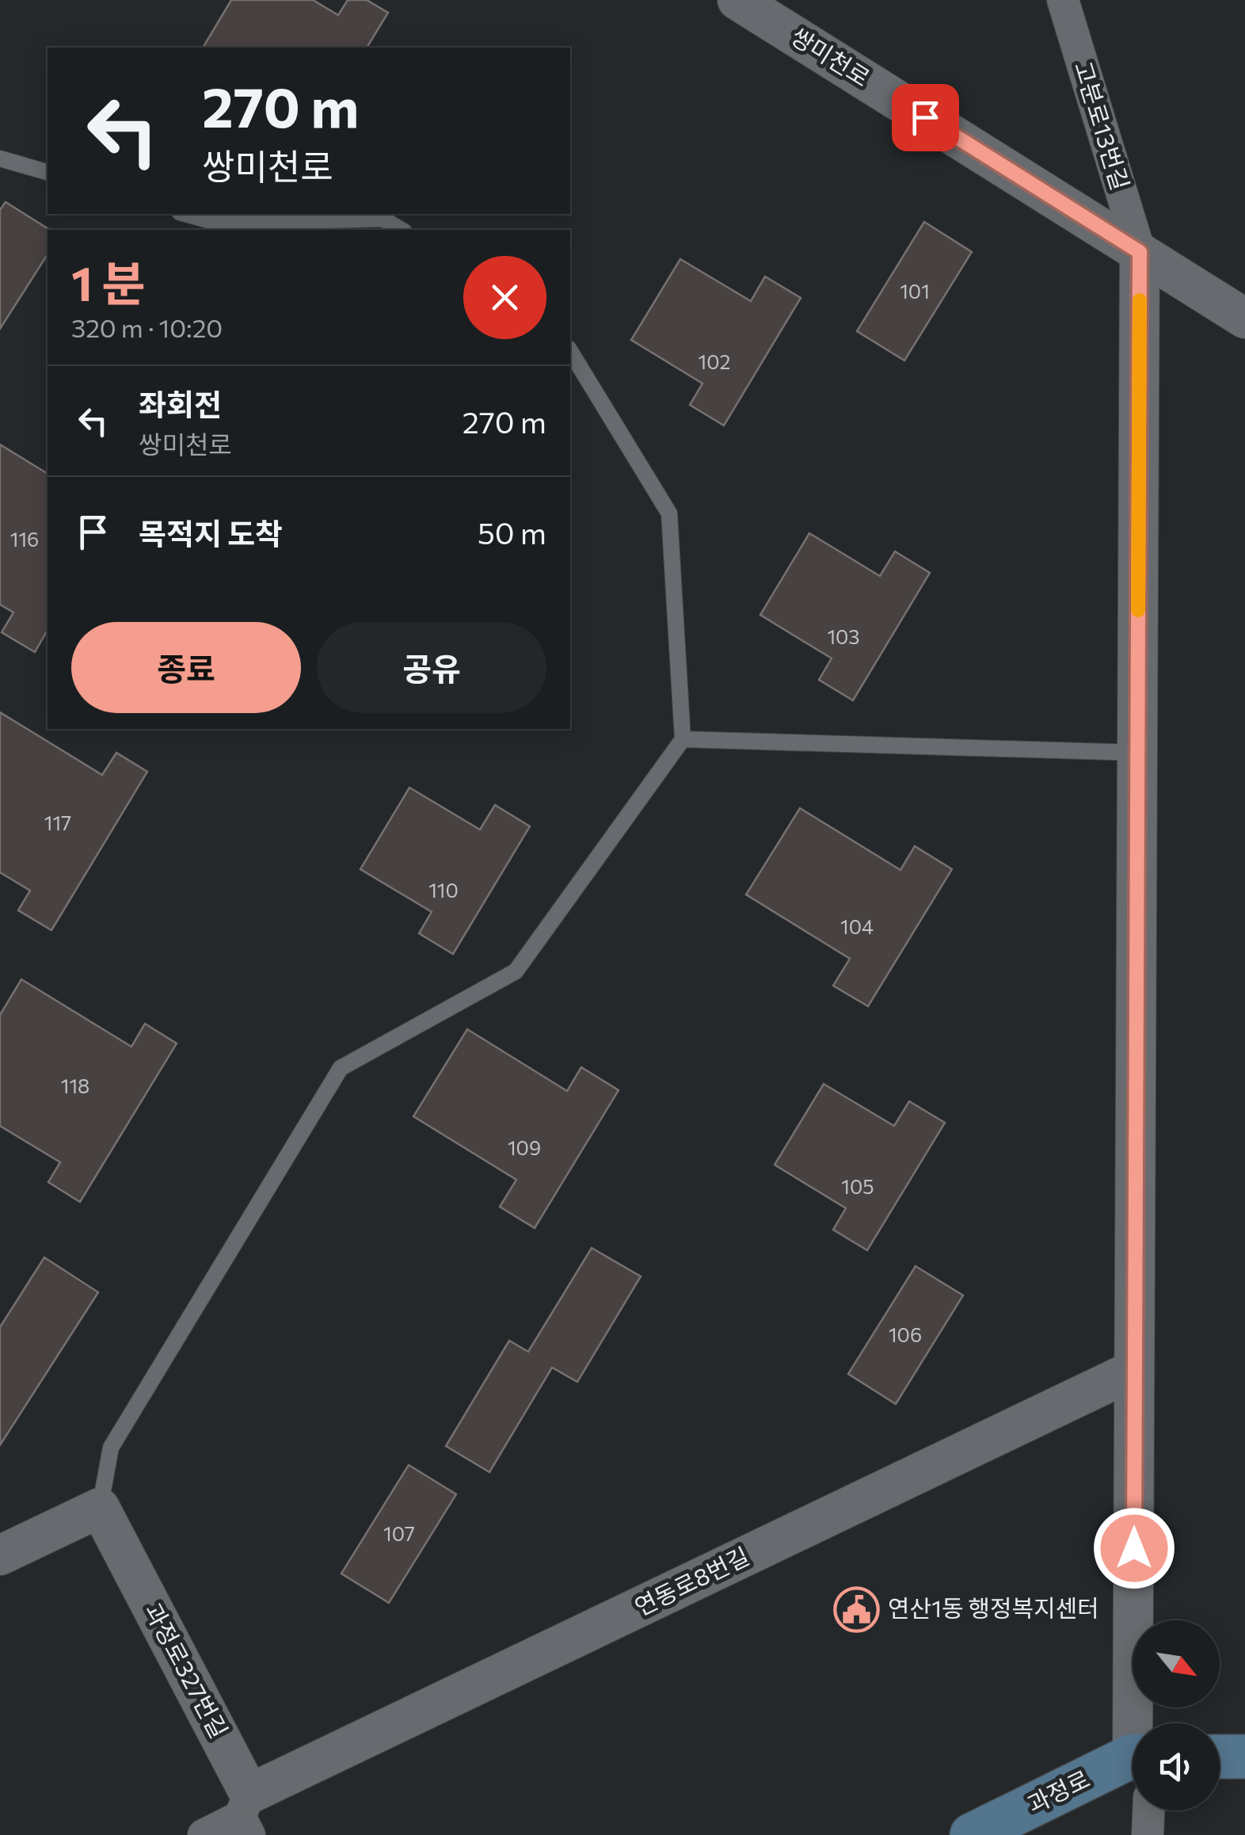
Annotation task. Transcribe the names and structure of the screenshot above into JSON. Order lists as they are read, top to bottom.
{
  "streets": {
    "main road": ["과정로"],
    "street": [
      "쌍미천로",
      "고분로13번길",
      "연동로8번길",
      "과정로327번길"
    ]
  },
  "crossings": [
    ["쌍미천로", "고분로13번길"],
    ["연동로8번길", "과정로327번길"]
  ],
  "places": {
    "public building": ["연산1동 행정복지센터"]
  },
  "house_numbers": [
    "101",
    "102",
    "116",
    "103",
    "117",
    "110",
    "104",
    "118",
    "109",
    "105",
    "106",
    "107"
  ],
  "north": "bottom right",
  "page": {
    "turn": ["270 m", "쌍미천로"],
    "heading": ["1 분", "320 m · 10:20"],
    "list": [
      {
        "name": "좌회전",
        "note": "쌍미천로",
        "value": "270 m"
      },
      {
        "name": "목적지 도착",
        "value": "50 m"
      }
    ],
    "buttons": ["종료", "공유"]
  }
}
